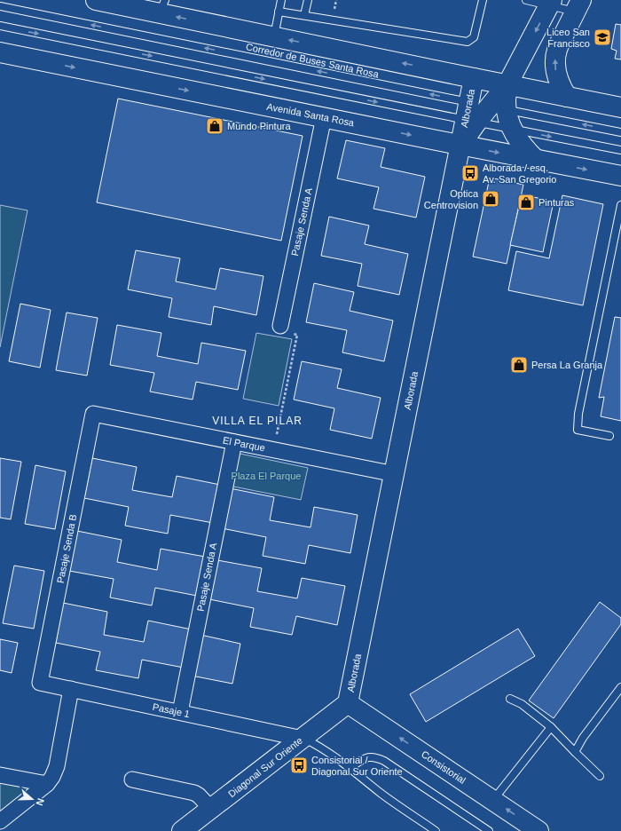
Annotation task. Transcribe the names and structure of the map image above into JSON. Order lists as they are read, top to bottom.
{
  "streets": {
    "street": [
      "Alborada",
      "Avenida Santa Rosa",
      "Pasaje Senda A",
      "El Parque",
      "Pasaje Senda B",
      "Pasaje 1",
      "Diagonal Sur Oriente",
      "Consistorial"
    ],
    "lane": ["Corredor de Buses Santa Rosa"]
  },
  "crossings": [
    ["Corredor de Buses Santa Rosa", "Alborada"],
    ["Alborada", "Avenida Santa Rosa"],
    ["Alborada", "El Parque"],
    ["Alborada", "Diagonal Sur Oriente"],
    ["Alborada", "Consistorial"],
    ["Avenida Santa Rosa", "Pasaje Senda A"],
    ["Pasaje Senda A", "El Parque"],
    ["Pasaje Senda A", "Pasaje 1"],
    ["El Parque", "Pasaje Senda B"],
    ["Pasaje Senda B", "Pasaje 1"],
    ["Pasaje 1", "Diagonal Sur Oriente"],
    ["Diagonal Sur Oriente", "Consistorial"]
  ],
  "one_way": ["Consistorial"],
  "districts": ["VILLA EL PILAR"],
  "parks": ["Plaza El Parque"],
  "places": {
    "school or university": ["Liceo San Francisco"],
    "shop": [
      "Mundo Pintura",
      "Optica Centrovision",
      "Pinturas",
      "Persa La Granja"
    ],
    "bus stop": ["Alborada / esq. Av. San Gregorio", "Consistorial / Diagonal Sur Oriente"]
  },
  "north": "right"
}
